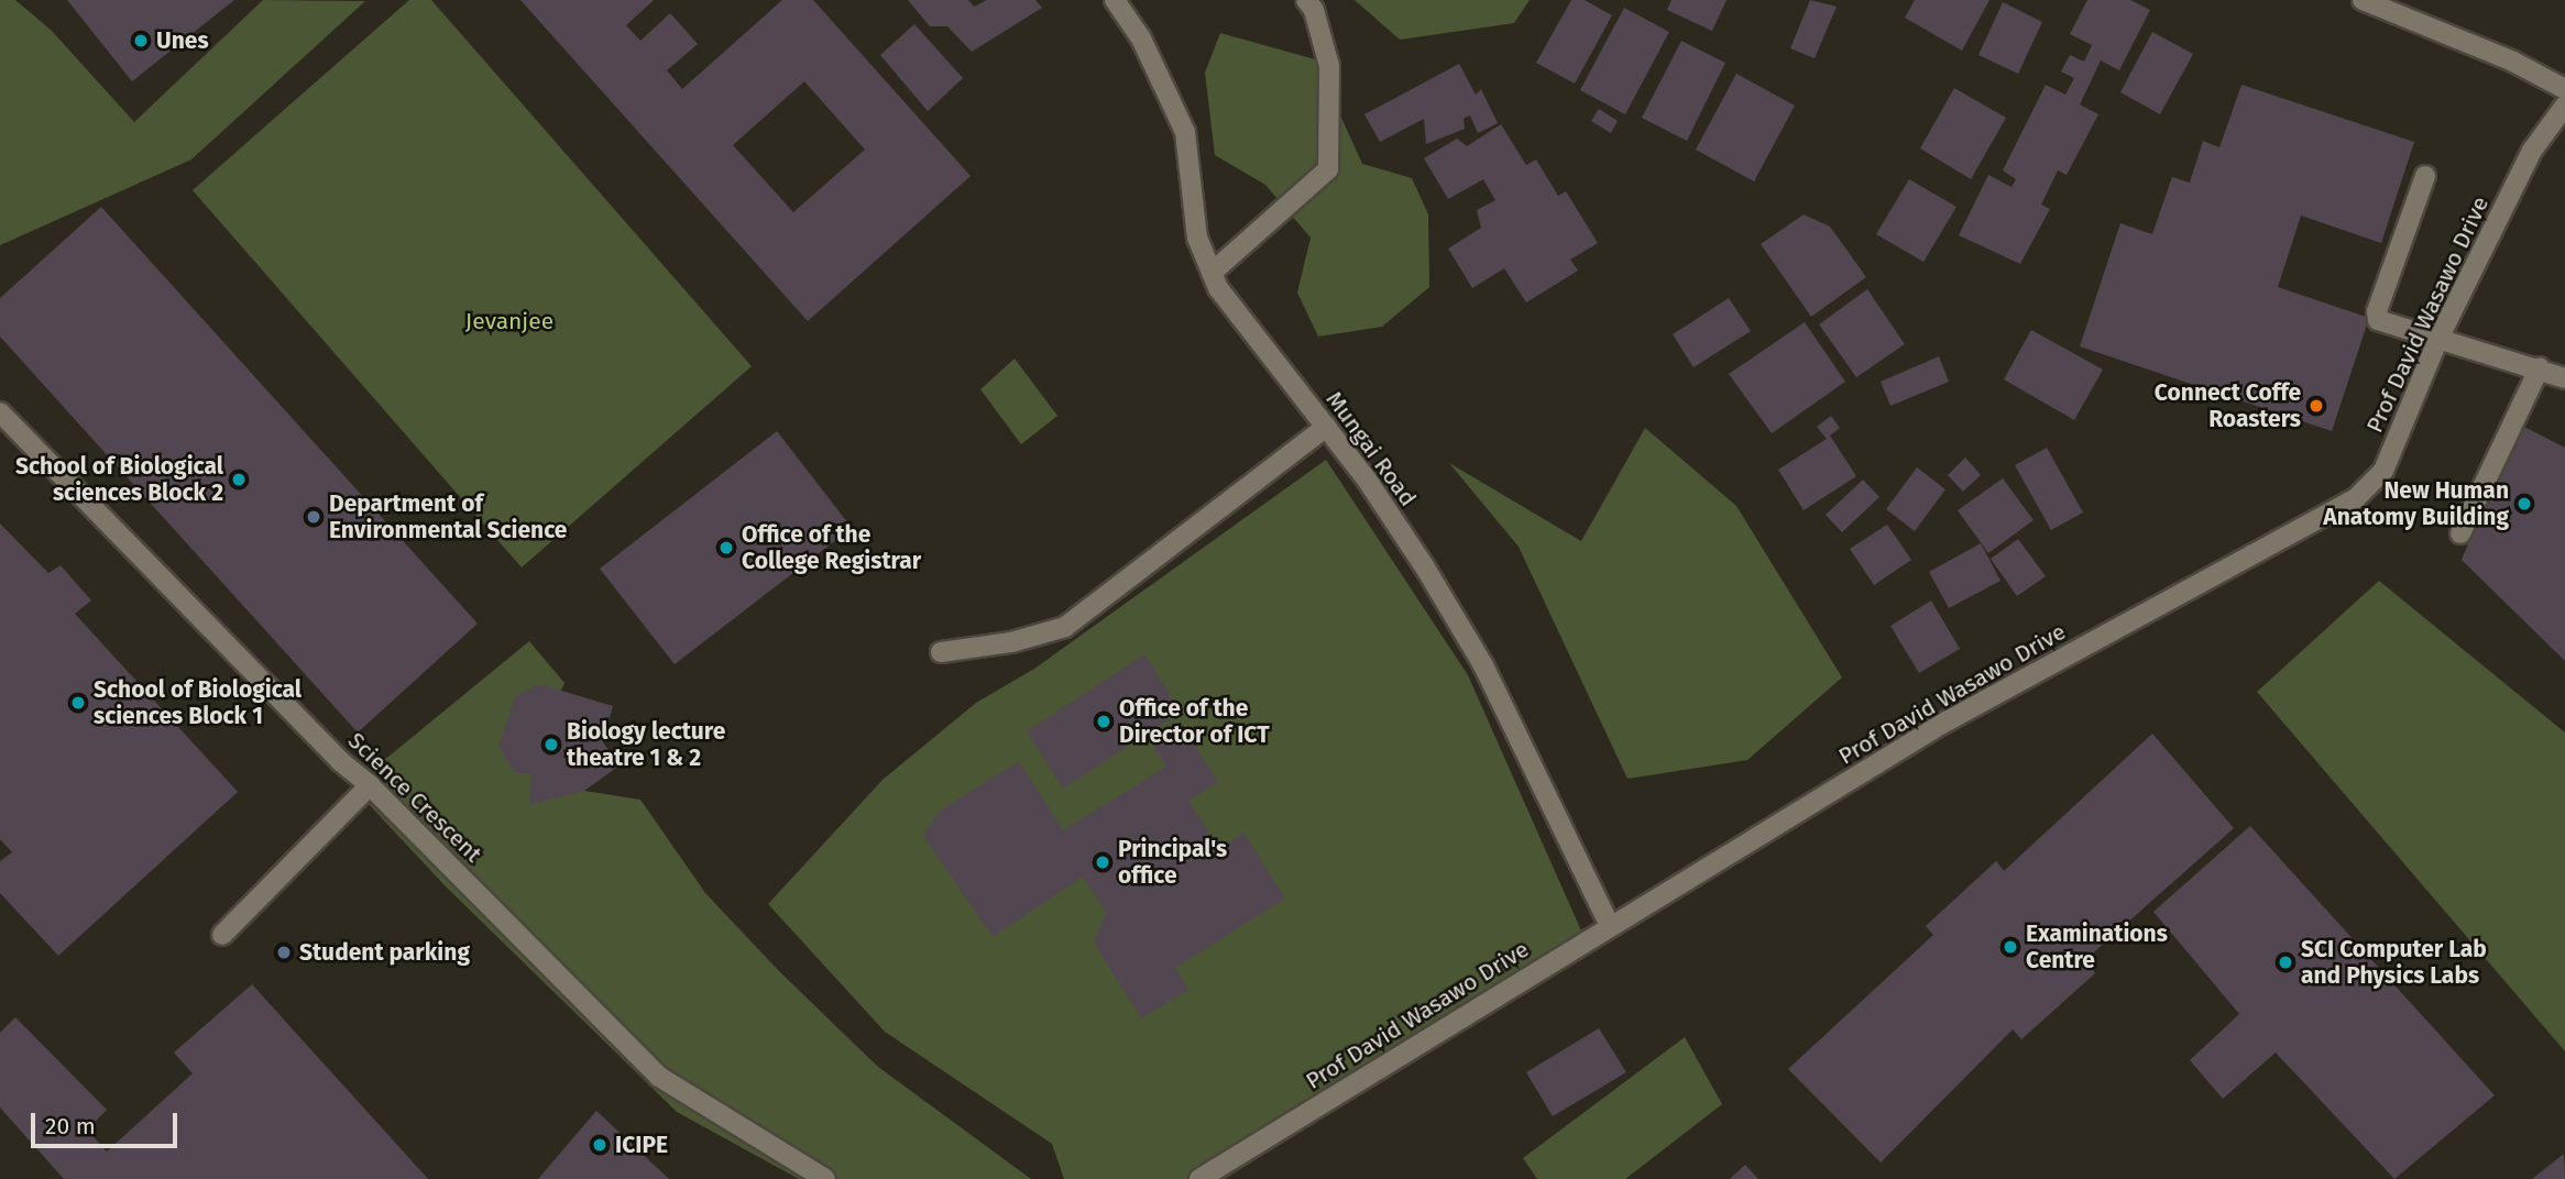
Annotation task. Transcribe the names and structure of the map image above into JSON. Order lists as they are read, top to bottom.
{
  "streets": {
    "street": ["Prof David Wasawo Drive", "Mungai Road", "Science Crescent"]
  },
  "crossings": [
    ["Prof David Wasawo Drive", "Mungai Road"]
  ],
  "parks": ["Jevanjee"],
  "places": [
    "Unes",
    "Connect Coffe Roasters",
    "School of Biological sciences Block 2",
    "New Human Anatomy Building",
    "Department of Environmental Science",
    "Office of the College Registrar",
    "School of Biological sciences Block 1",
    "Office of the Director of ICT",
    "Biology lecture theatre 1 & 2",
    "Principal's office",
    "Examinations Centre",
    "Student parking",
    "SCI Computer Lab and Physics Labs",
    "ICIPE"
  ],
  "scale_bar": "20 m"
}
